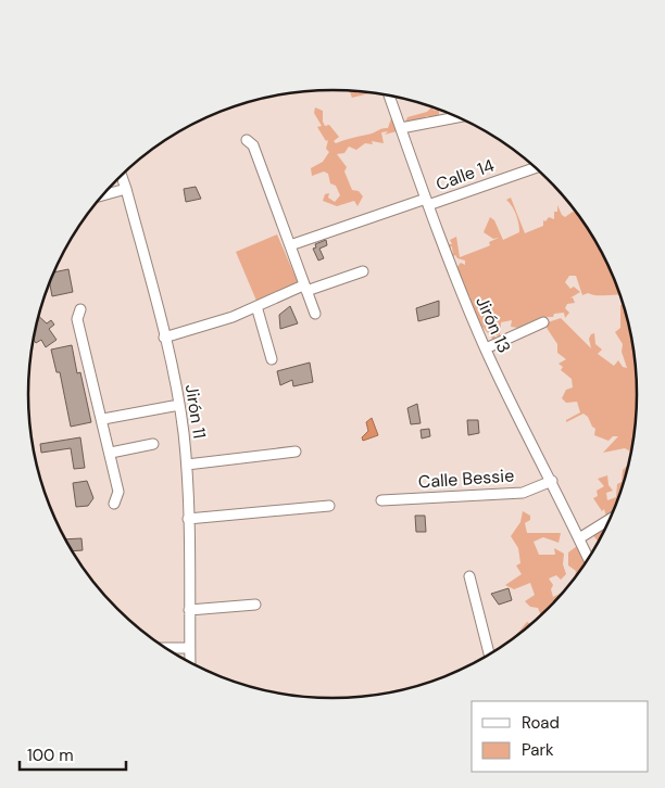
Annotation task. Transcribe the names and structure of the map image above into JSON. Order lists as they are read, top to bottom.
{
  "streets": {
    "street": [
      "Calle 14",
      "Jirón 13",
      "Jirón 11",
      "Calle Bessie"
    ]
  },
  "crossings": [
    ["Calle 14", "Jirón 13"],
    ["Jirón 13", "Calle Bessie"]
  ],
  "legend": ["Road", "Park"],
  "scale_bar": "100 m"
}
